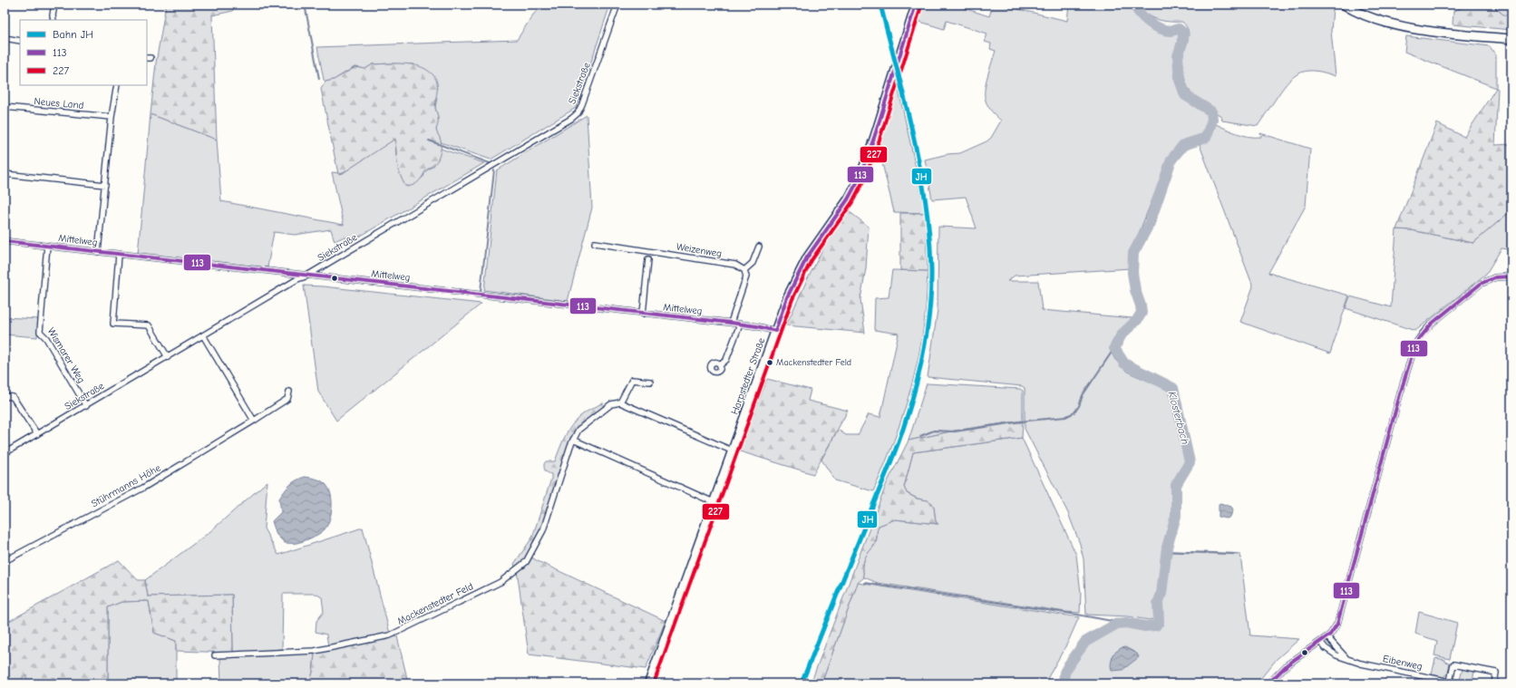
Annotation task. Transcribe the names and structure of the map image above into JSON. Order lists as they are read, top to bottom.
{
  "streets": {
    "street": [
      "Siekstraße",
      "Neues Land",
      "Mittelweg",
      "Weizenweg",
      "Wismarer Weg",
      "Harpstedter Straße",
      "Stührmanns Höhe",
      "Mackenstedter Feld",
      "Eibenweg"
    ]
  },
  "crossings": [
    ["Siekstraße", "Mittelweg"],
    ["Siekstraße", "Wismarer Weg"],
    ["Mittelweg", "Wismarer Weg"],
    ["Mittelweg", "Harpstedter Straße"]
  ],
  "water": ["Klosterbach"],
  "places": ["Mackenstedter Feld"],
  "lines": ["rail line JH", "transit line 113", "transit line 227"],
  "legend": ["Bahn JH", "113", "227"]
}
